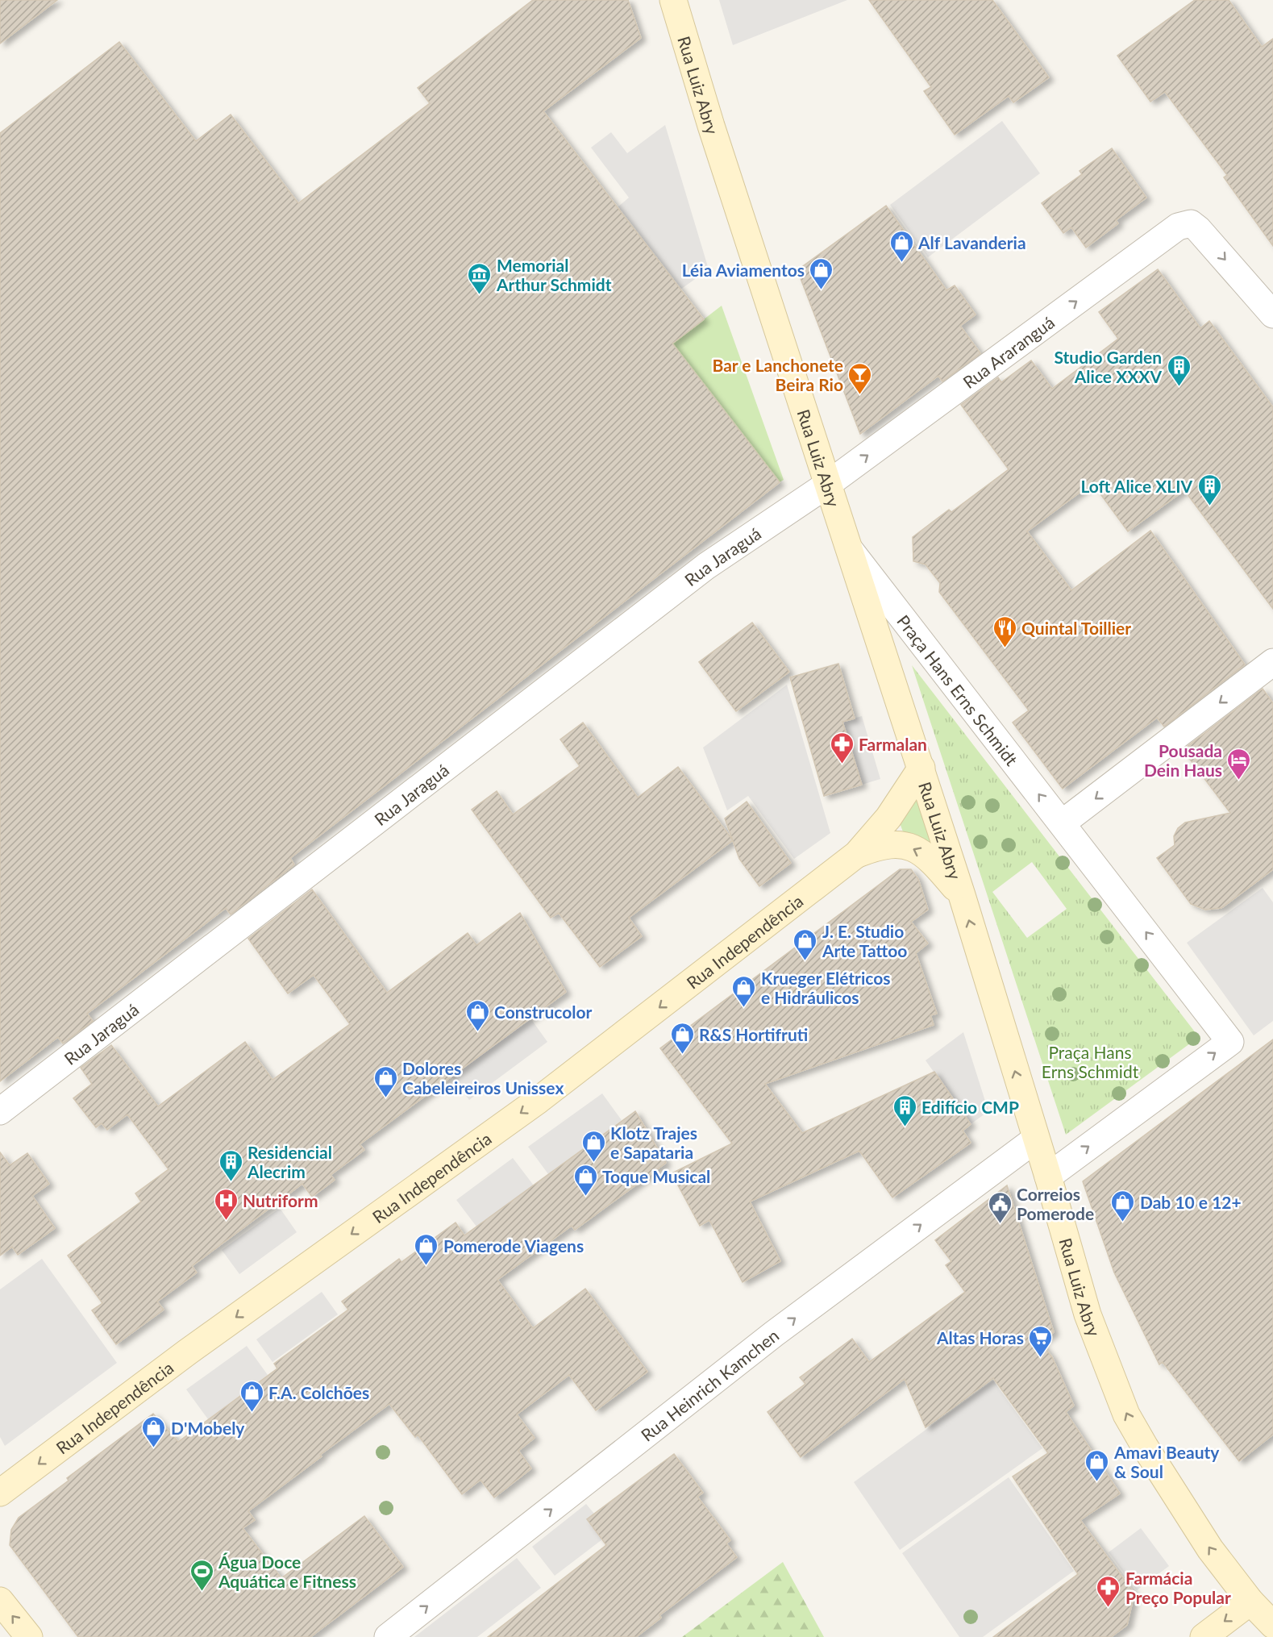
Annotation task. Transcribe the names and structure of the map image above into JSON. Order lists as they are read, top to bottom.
{
  "streets": {
    "main road": ["Rua Luiz Abry", "Rua Independência"],
    "street": [
      "Rua Araranguá",
      "Rua Jaraguá",
      "Praça Hans Erns Schmidt",
      "Rua Heinrich Kamchen"
    ]
  },
  "crossings": [
    ["Rua Luiz Abry", "Rua Araranguá"],
    ["Rua Luiz Abry", "Rua Jaraguá"],
    ["Rua Luiz Abry", "Praça Hans Erns Schmidt"],
    ["Rua Luiz Abry", "Rua Independência"],
    ["Rua Luiz Abry", "Rua Heinrich Kamchen"],
    ["Rua Araranguá", "Rua Jaraguá"]
  ],
  "one_way": [
    "Rua Luiz Abry",
    "Rua Araranguá",
    "Rua Independência",
    "Rua Heinrich Kamchen"
  ],
  "parks": ["Praça Hans Erns Schmidt"],
  "places": {
    "shop": [
      "Alf Lavanderia",
      "Léia Aviamentos",
      "J. E. Studio Arte Tattoo",
      "Krueger Elétricos e Hidráulicos",
      "Construcolor",
      "R&S Hortifruti",
      "Dolores Cabeleireiros Unissex",
      "Klotz Trajes e Sapataria",
      "Toque Musical",
      "Dab 10 e 12+",
      "Pomerode Viagens",
      "F.A. Colchões",
      "D'Mobely",
      "Amavi Beauty & Soul"
    ],
    "museum": ["Memorial Arthur Schmidt"],
    "building": [
      "Studio Garden Alice XXXV",
      "Loft Alice XLIV",
      "Edifício CMP",
      "Residencial Alecrim"
    ],
    "bar": ["Bar e Lanchonete Beira Rio"],
    "restaurant": ["Quintal Toillier"],
    "pharmacy": ["Farmalan", "Farmácia Preço Popular"],
    "hotel": ["Pousada Dein Haus"],
    "hospital": ["Nutriform"],
    "public building": ["Correios Pomerode"],
    "supermarket": ["Altas Horas"],
    "sports": ["Água Doce Aquática e Fitness"]
  }
}
